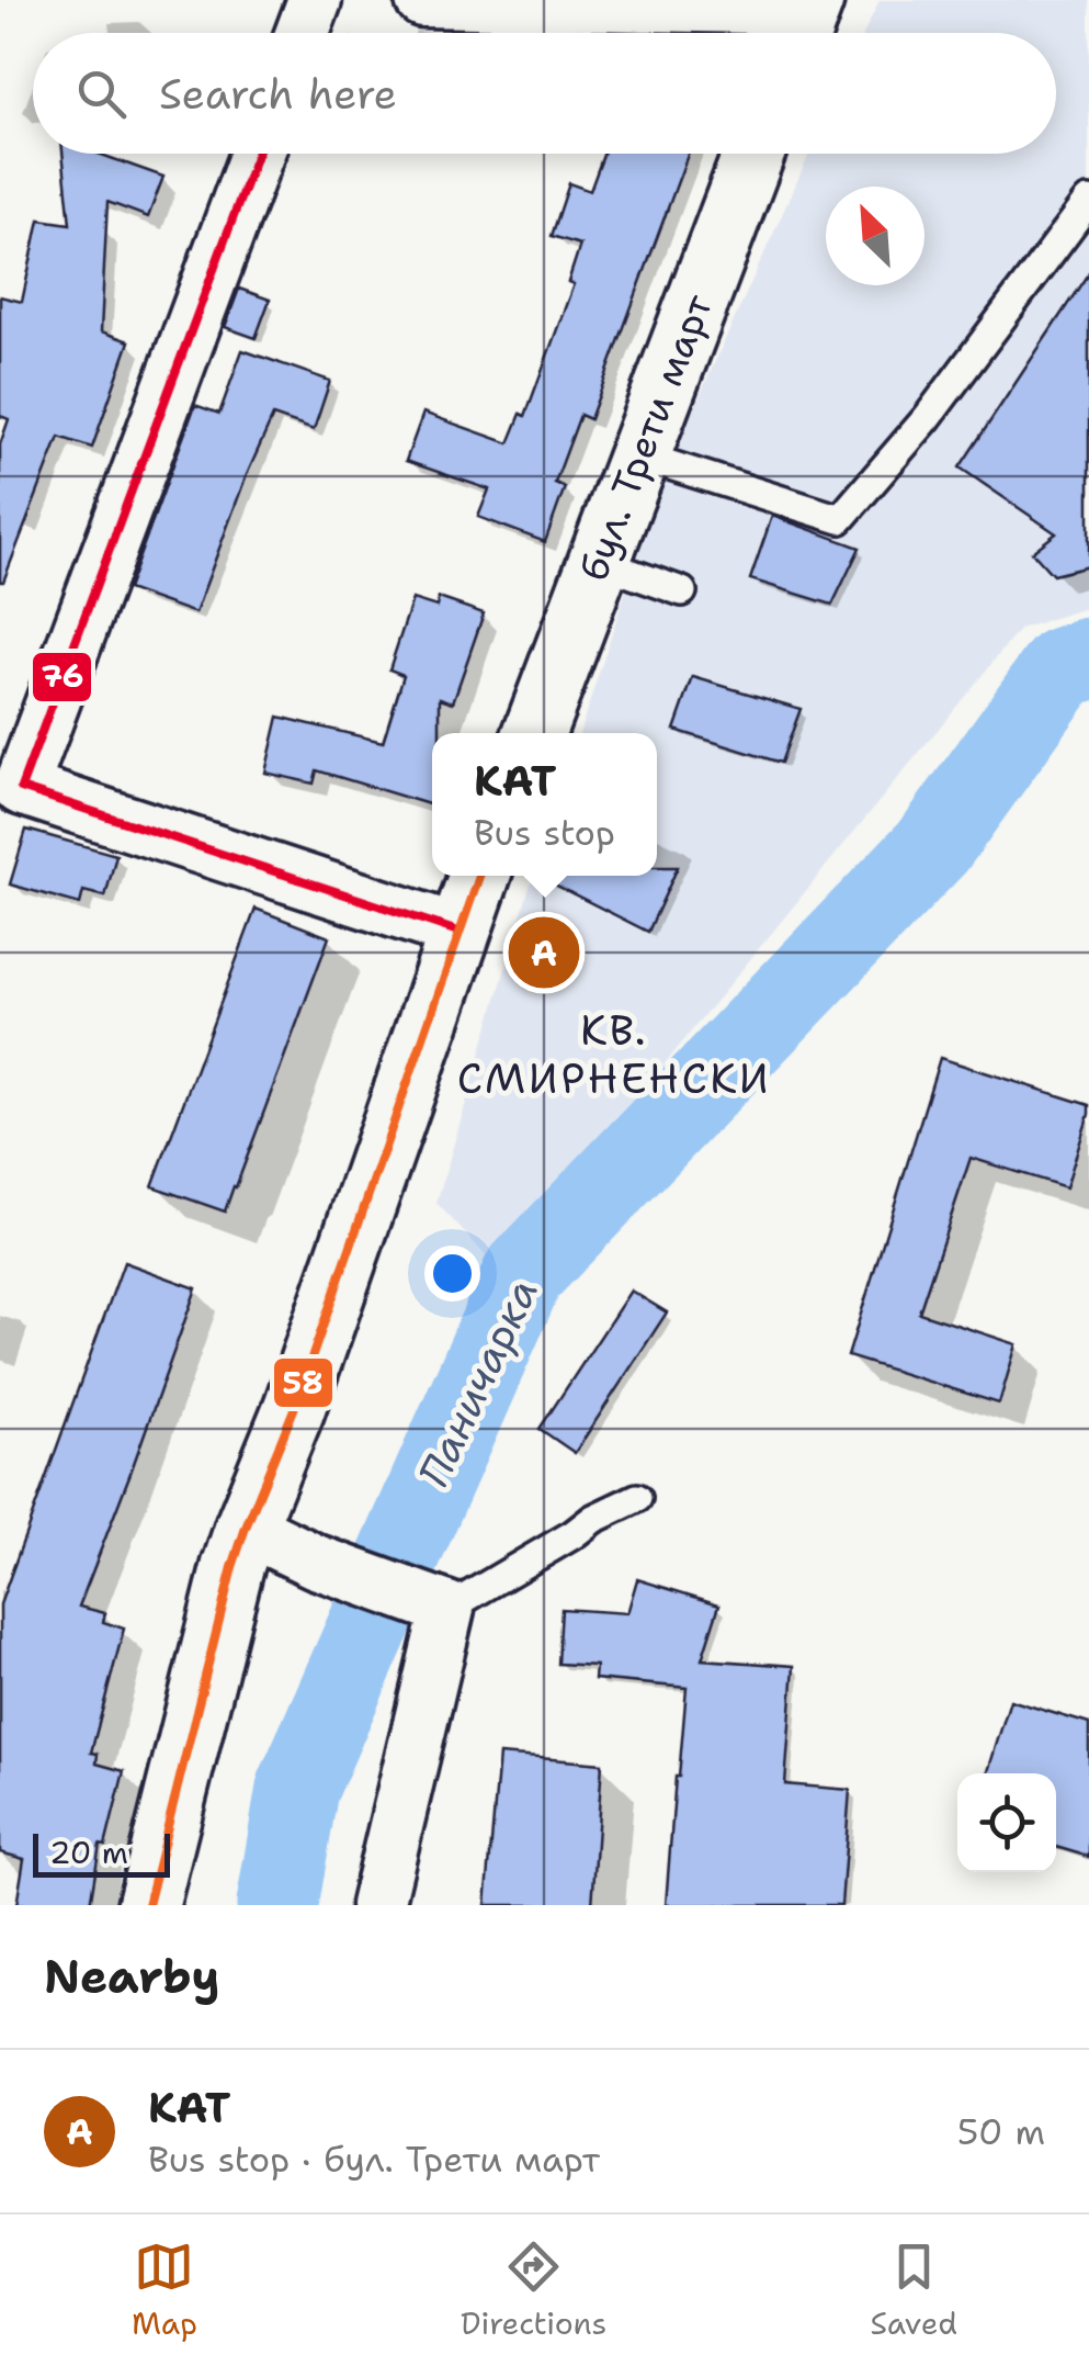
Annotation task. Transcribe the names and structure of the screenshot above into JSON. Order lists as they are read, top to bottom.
{
  "streets": {
    "street": ["бул. Трети март"]
  },
  "districts": ["КВ. СМИРНЕНСКИ"],
  "water": ["Паничарка"],
  "lines": ["transit line 76", "transit line 58"],
  "scale_bar": "20 m",
  "north": "top left",
  "page": {
    "search": "Search here",
    "popup": ["КАТ", "Bus stop"],
    "pins": "A",
    "scale": "20 m",
    "heading": "Nearby",
    "list": [
      {
        "mark": "A",
        "name": "КАТ",
        "note": "Bus stop · бул. Трети март",
        "value": "50 m"
      }
    ],
    "nav": ["Map", "Directions", "Saved"]
  }
}
